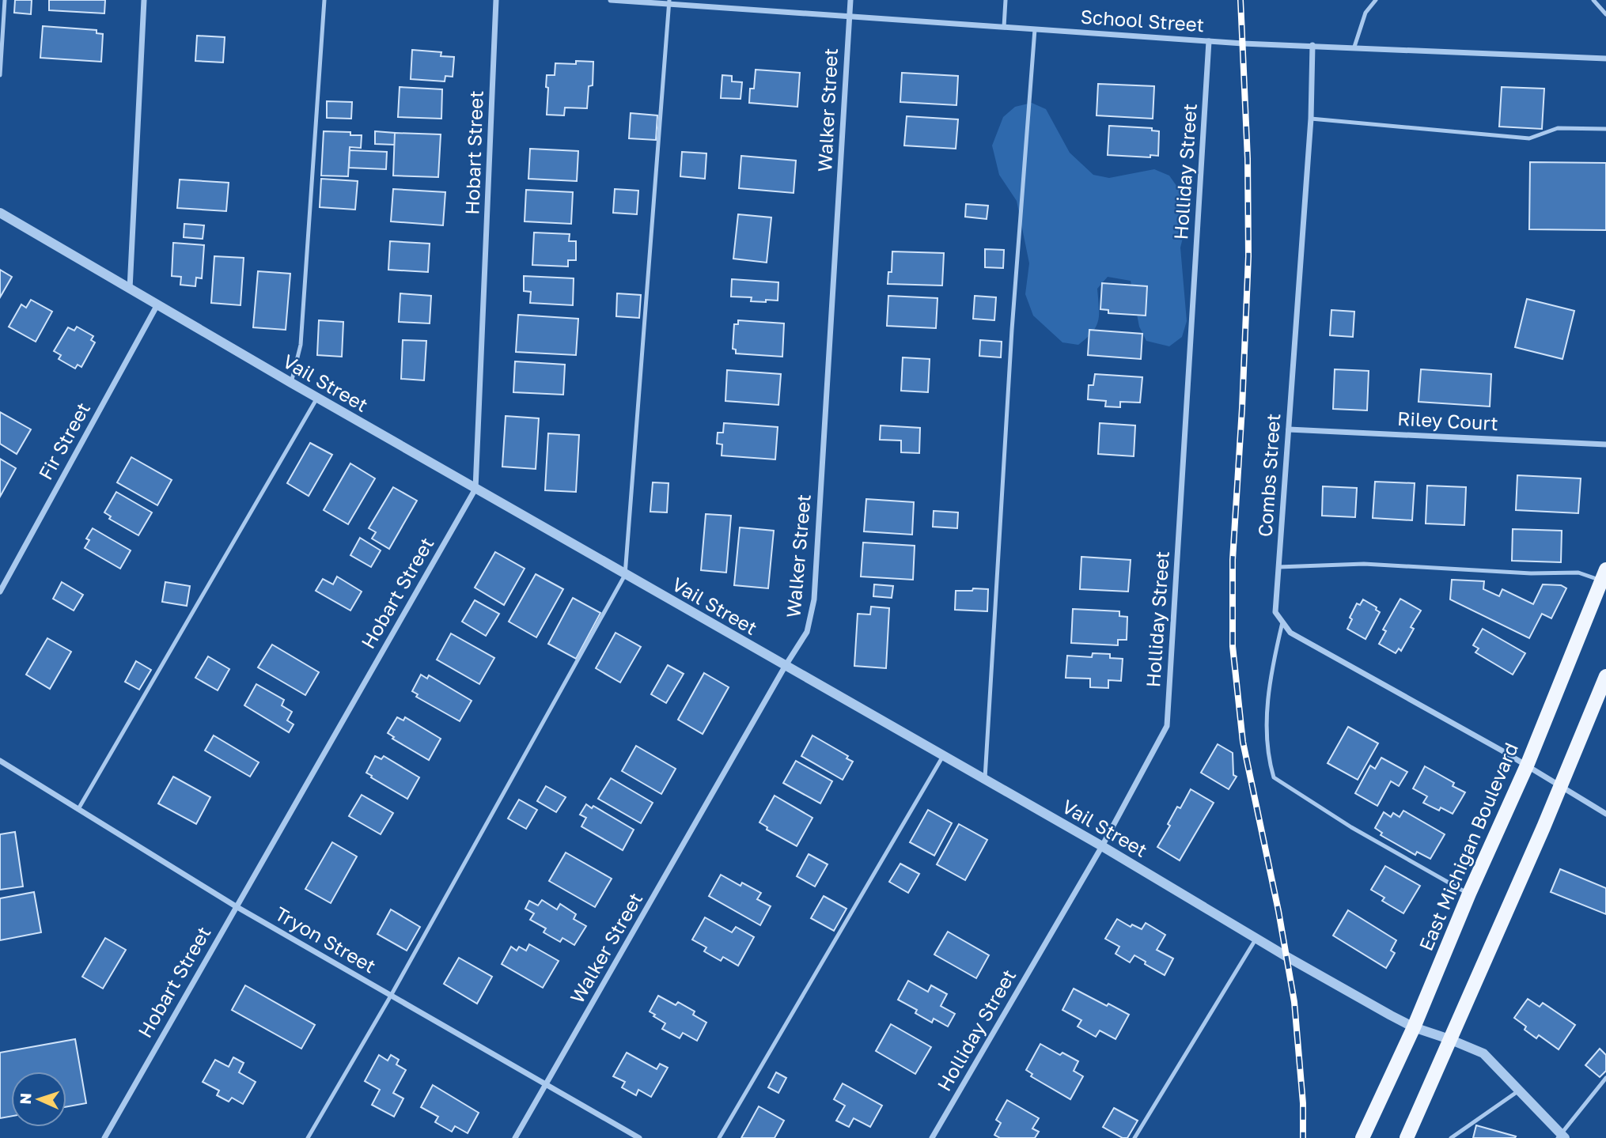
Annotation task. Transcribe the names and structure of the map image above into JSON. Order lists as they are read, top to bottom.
{
  "streets": {
    "main road": ["East Michigan Boulevard"],
    "street": [
      "School Street",
      "Walker Street",
      "Hobart Street",
      "Holliday Street",
      "Vail Street",
      "Riley Court",
      "Fir Street",
      "Combs Street",
      "Tryon Street"
    ]
  },
  "crossings": [
    ["School Street", "Walker Street"],
    ["School Street", "Holliday Street"],
    ["School Street", "Combs Street"],
    ["Walker Street", "Vail Street"],
    ["Walker Street", "Tryon Street"],
    ["Hobart Street", "Vail Street"],
    ["Hobart Street", "Tryon Street"],
    ["Holliday Street", "Vail Street"],
    ["Vail Street", "Fir Street"],
    ["Vail Street", "East Michigan Boulevard"],
    ["Riley Court", "Combs Street"]
  ],
  "north": "left"
}
